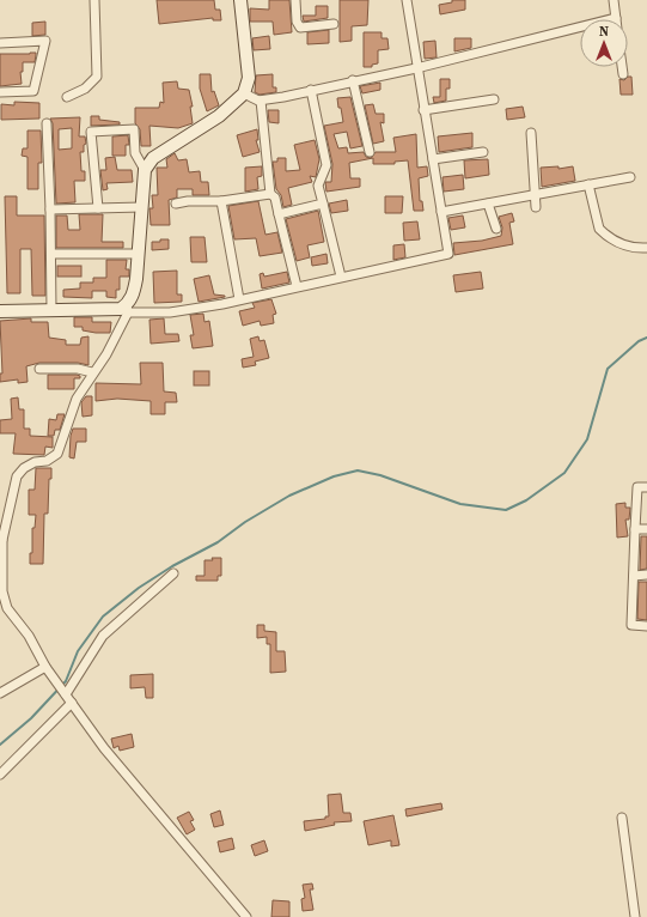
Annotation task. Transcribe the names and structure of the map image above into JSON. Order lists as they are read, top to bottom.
{
  "north": "top"
}
